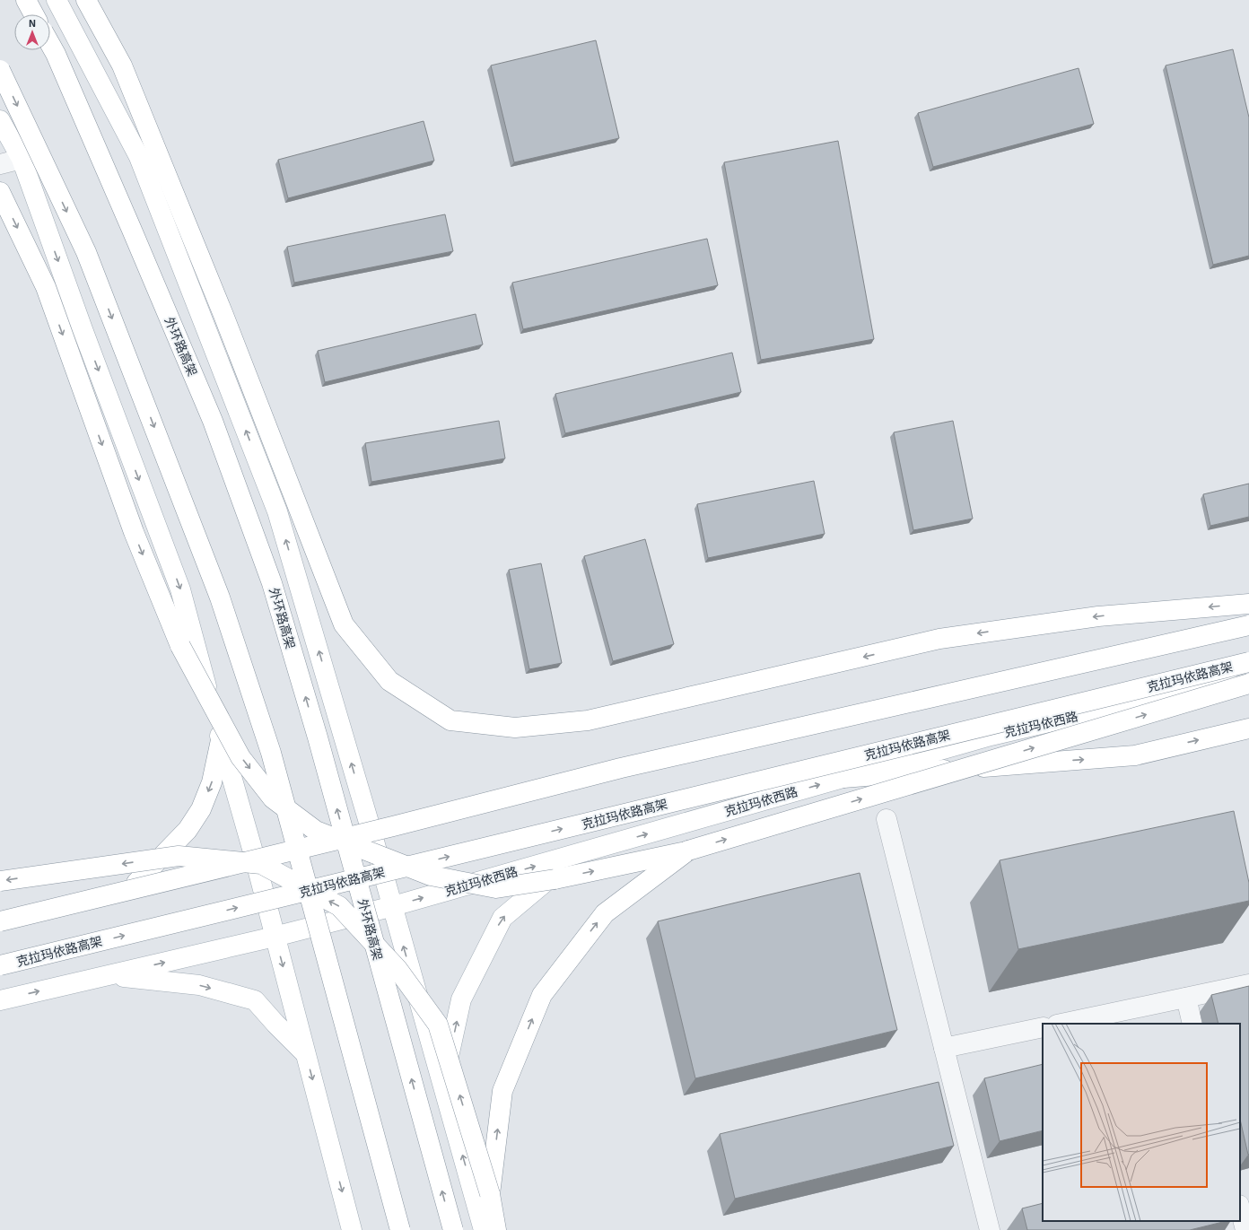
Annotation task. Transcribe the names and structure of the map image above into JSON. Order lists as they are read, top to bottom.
{
  "streets": {
    "main road": ["外环路高架", "克拉玛依路高架", "克拉玛依西路"]
  },
  "north": "top"
}
